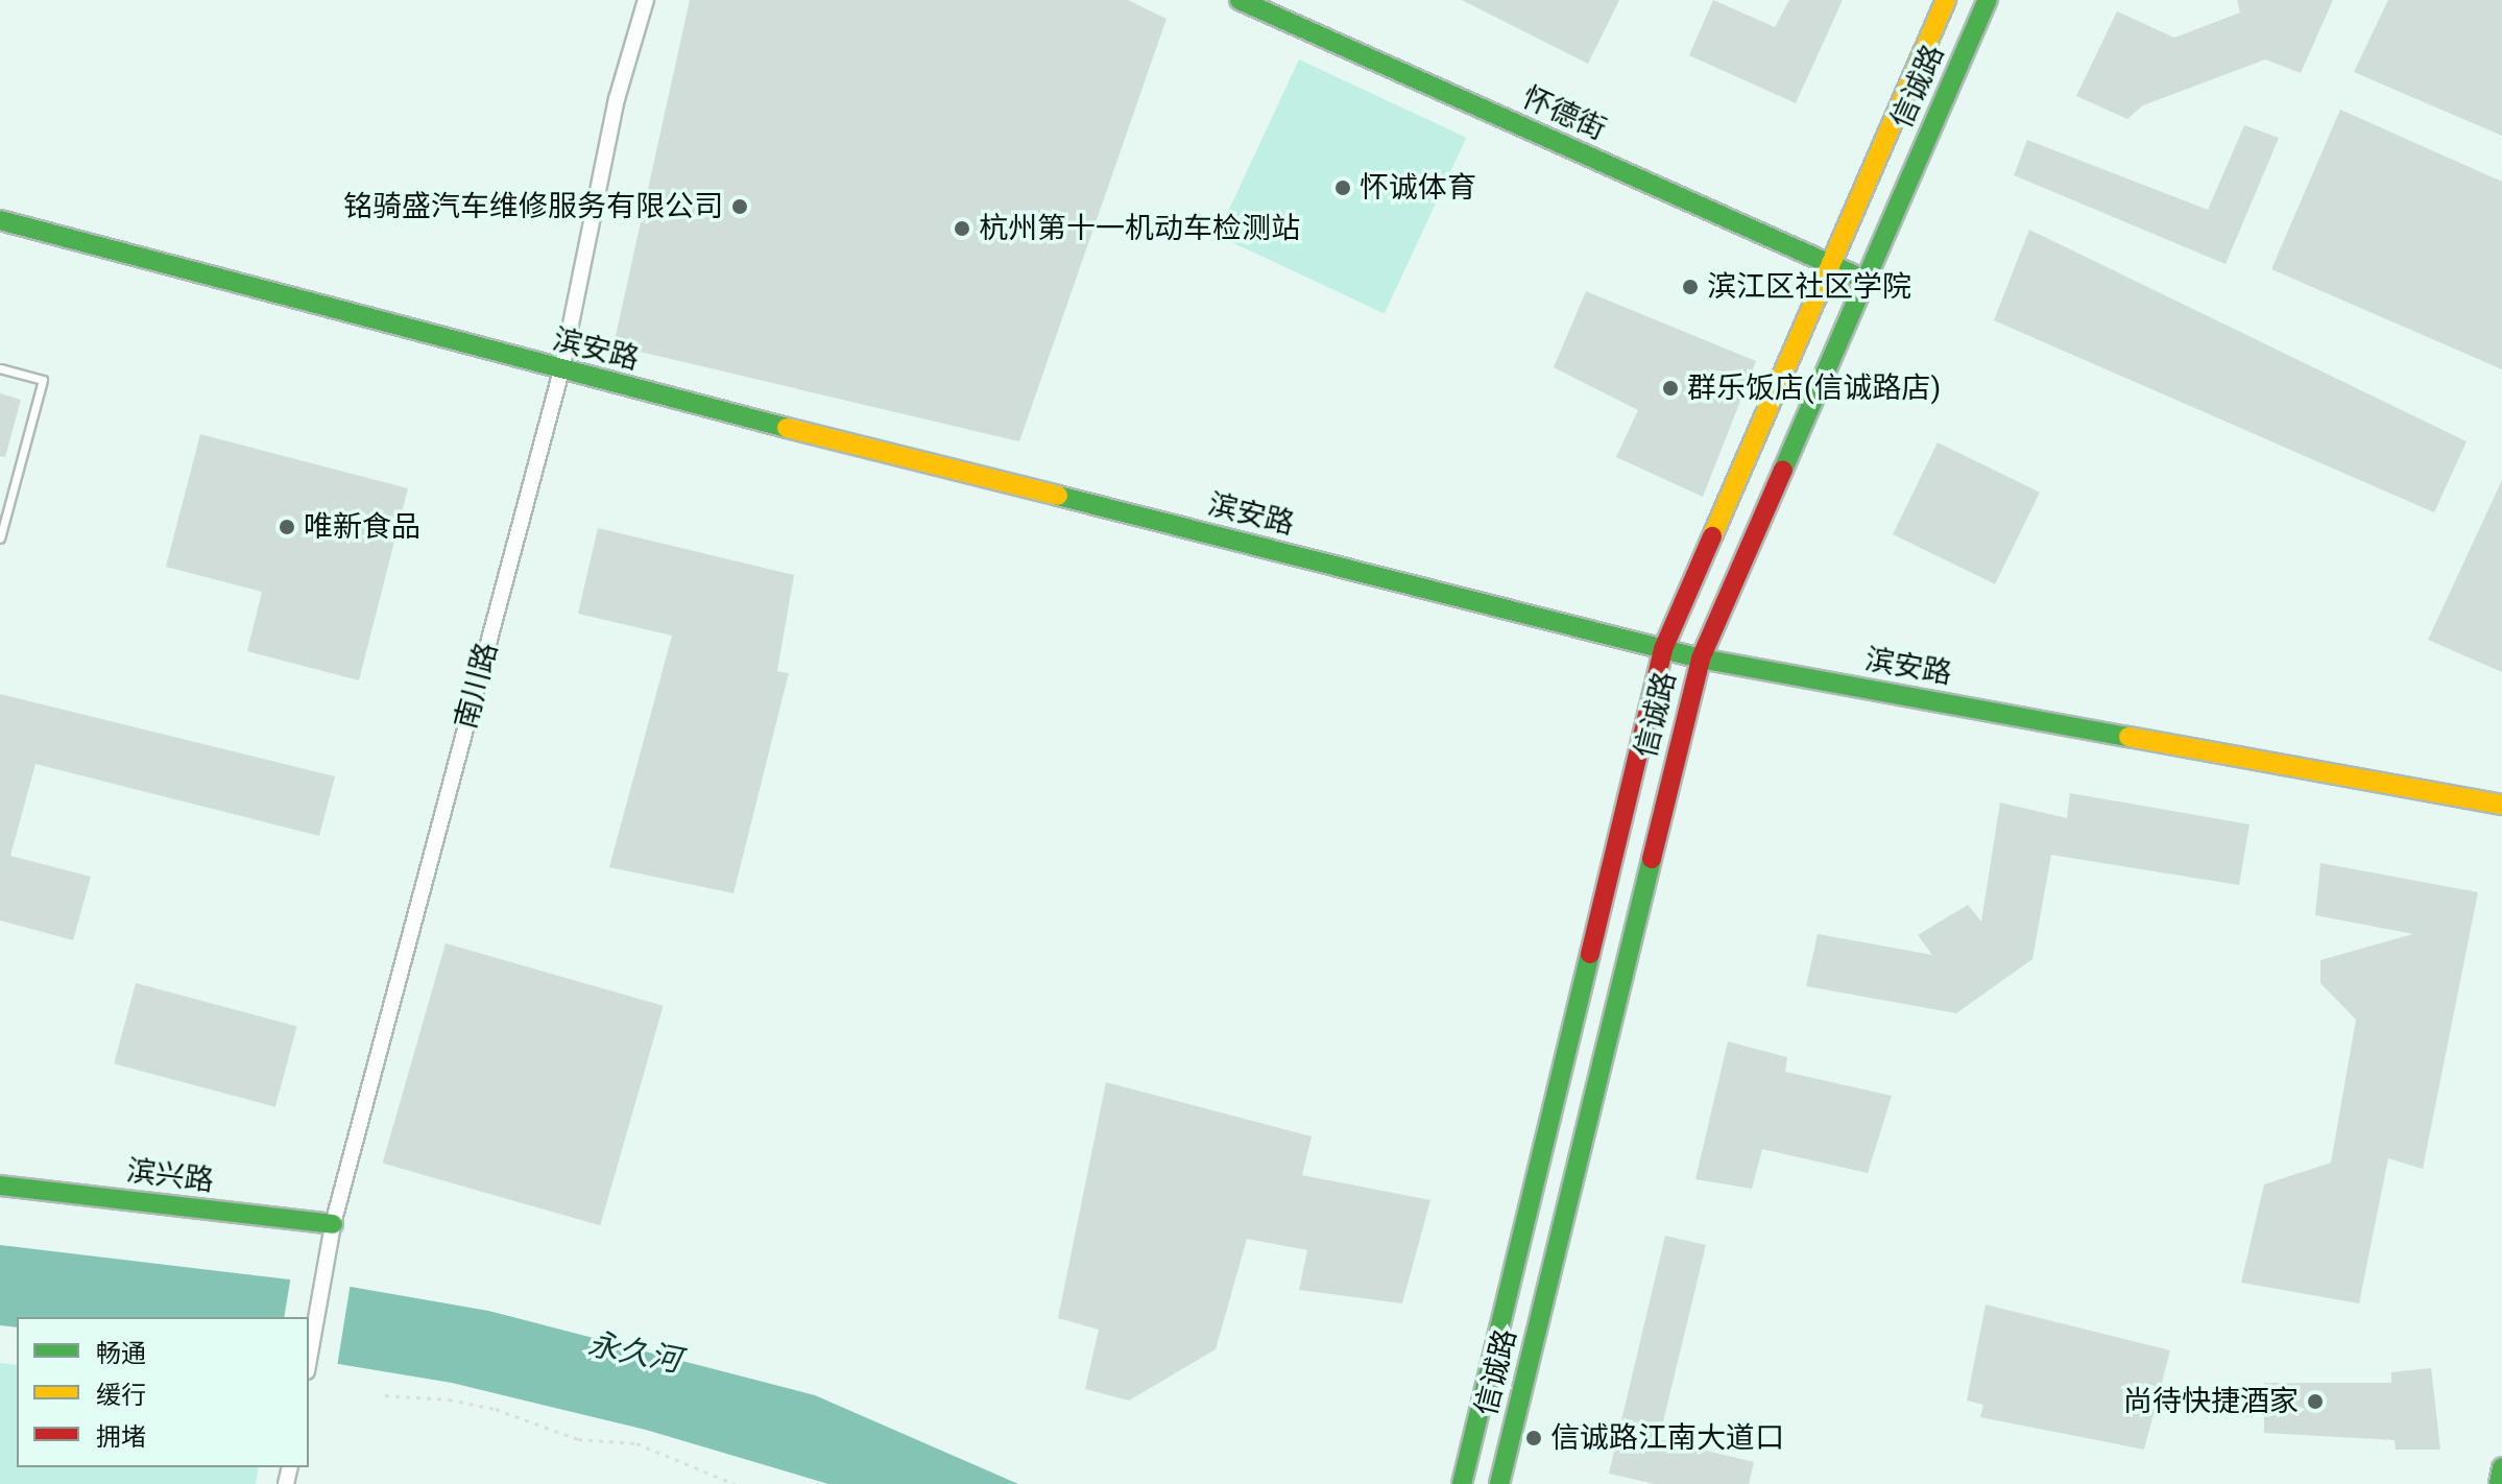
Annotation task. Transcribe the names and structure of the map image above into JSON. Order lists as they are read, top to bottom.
{
  "streets": {
    "street": [
      "信诚路",
      "怀德街",
      "滨安路",
      "南川路",
      "滨兴路"
    ]
  },
  "crossings": [
    ["信诚路", "怀德街"],
    ["信诚路", "滨安路"],
    ["滨安路", "南川路"],
    ["南川路", "滨兴路"]
  ],
  "water": ["永久河"],
  "places": [
    "怀诚体育",
    "铭骑盛汽车维修服务有限公司",
    "杭州第十一机动车检测站",
    "滨江区社区学院",
    "群乐饭店(信诚路店)",
    "唯新食品",
    "尚待快捷酒家",
    "信诚路江南大道口"
  ],
  "legend": ["畅通", "缓行", "拥堵"]
}
